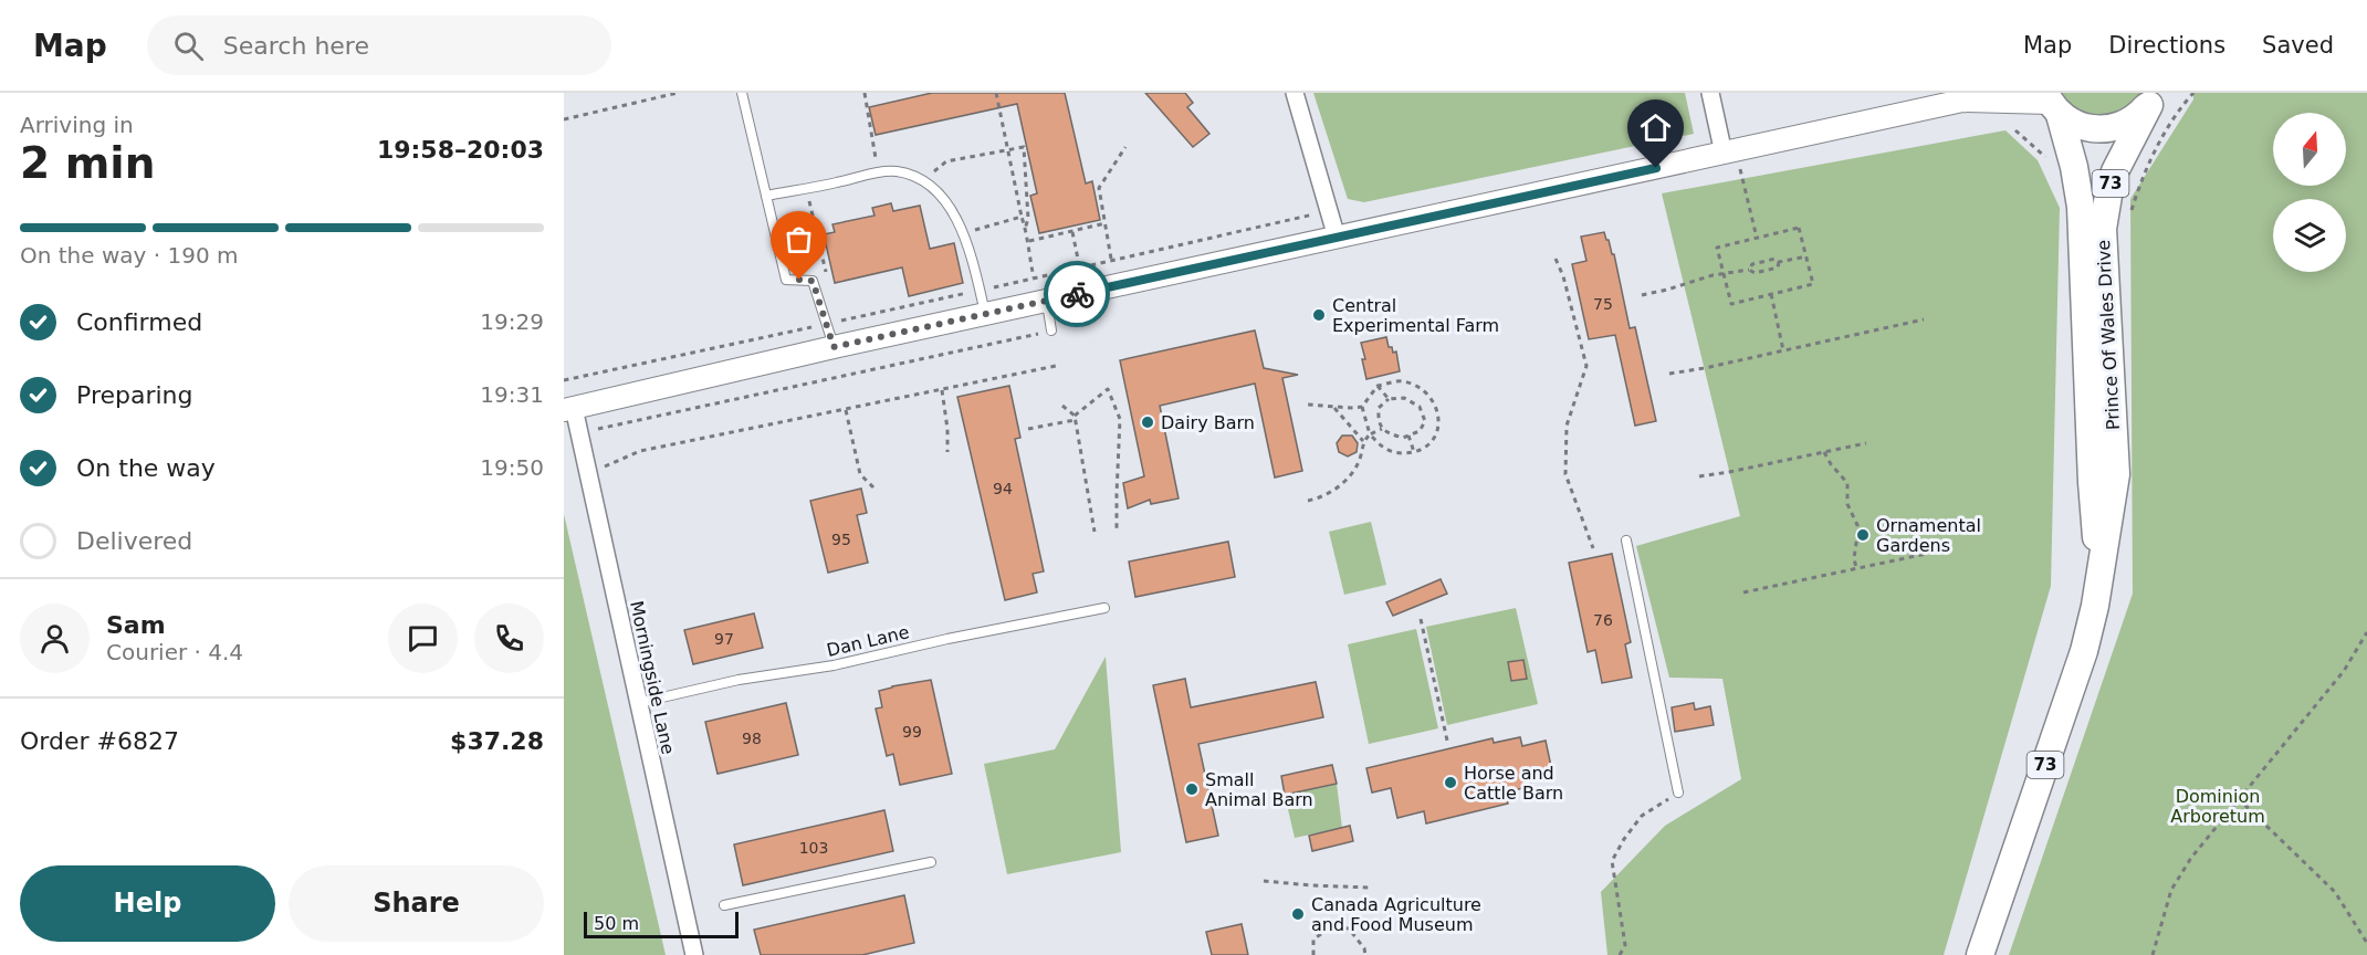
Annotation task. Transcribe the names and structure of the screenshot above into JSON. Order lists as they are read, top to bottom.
{
  "streets": {
    "main road": ["73", "Prince Of Wales Drive"],
    "street": ["Morningside Lane"],
    "lane": ["Dan Lane"]
  },
  "crossings": [
    ["73", "Prince Of Wales Drive"],
    ["Dan Lane", "Morningside Lane"]
  ],
  "parks": ["Dominion Arboretum"],
  "places": [
    "Central Experimental Farm",
    "Dairy Barn",
    "Ornamental Gardens",
    "Horse and Cattle Barn",
    "Small Animal Barn",
    "Canada Agriculture and Food Museum"
  ],
  "house_numbers": [
    "75",
    "94",
    "95",
    "76",
    "97",
    "99",
    "98",
    "103"
  ],
  "scale_bar": "50 m",
  "north": "top",
  "page": {
    "header": "Map",
    "search": "Search here",
    "nav": ["Map", "Directions", "Saved"],
    "heading": ["2 min", "Arriving in", "19:58–20:03"],
    "panel": [
      "Sam",
      "Courier · 4.4",
      "Order #6827",
      "$37.28"
    ],
    "bar": "On the way · 190 m",
    "list": [
      ["Confirmed", "19:29"],
      ["Preparing", "19:31"],
      ["On the way", "19:50"],
      "Delivered"
    ],
    "buttons": ["Help", "Share"],
    "scale": "50 m"
  }
}
